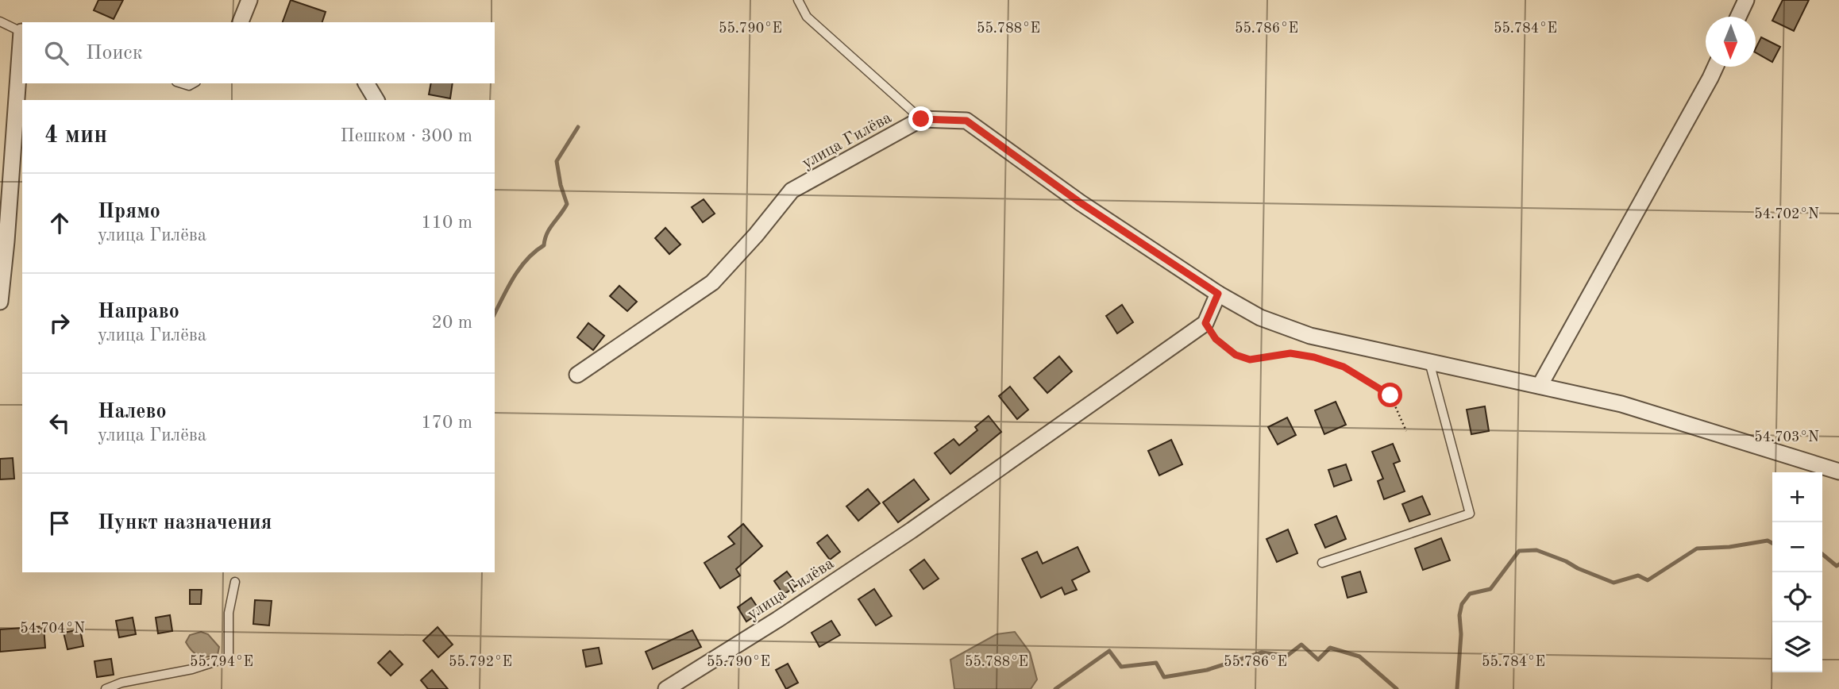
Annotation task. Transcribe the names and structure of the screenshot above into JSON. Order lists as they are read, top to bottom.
{
  "streets": {
    "street": ["улица Гилёва"]
  },
  "north": "bottom",
  "page": {
    "search": "Поиск",
    "heading": ["4 мин", "Пешком · 300 m"],
    "list": [
      ["Прямо", "улица Гилёва", "110 m"],
      ["Направо", "улица Гилёва", "20 m"],
      ["Налево", "улица Гилёва", "170 m"],
      "Пункт назначения"
    ],
    "map_buttons": ["+", "−"]
  },
  "coordinates": [
    "55.790°E",
    "55.788°E",
    "55.786°E",
    "55.784°E",
    "54.702°N",
    "54.703°N",
    "54.704°N",
    "55.794°E",
    "55.792°E"
  ]
}
